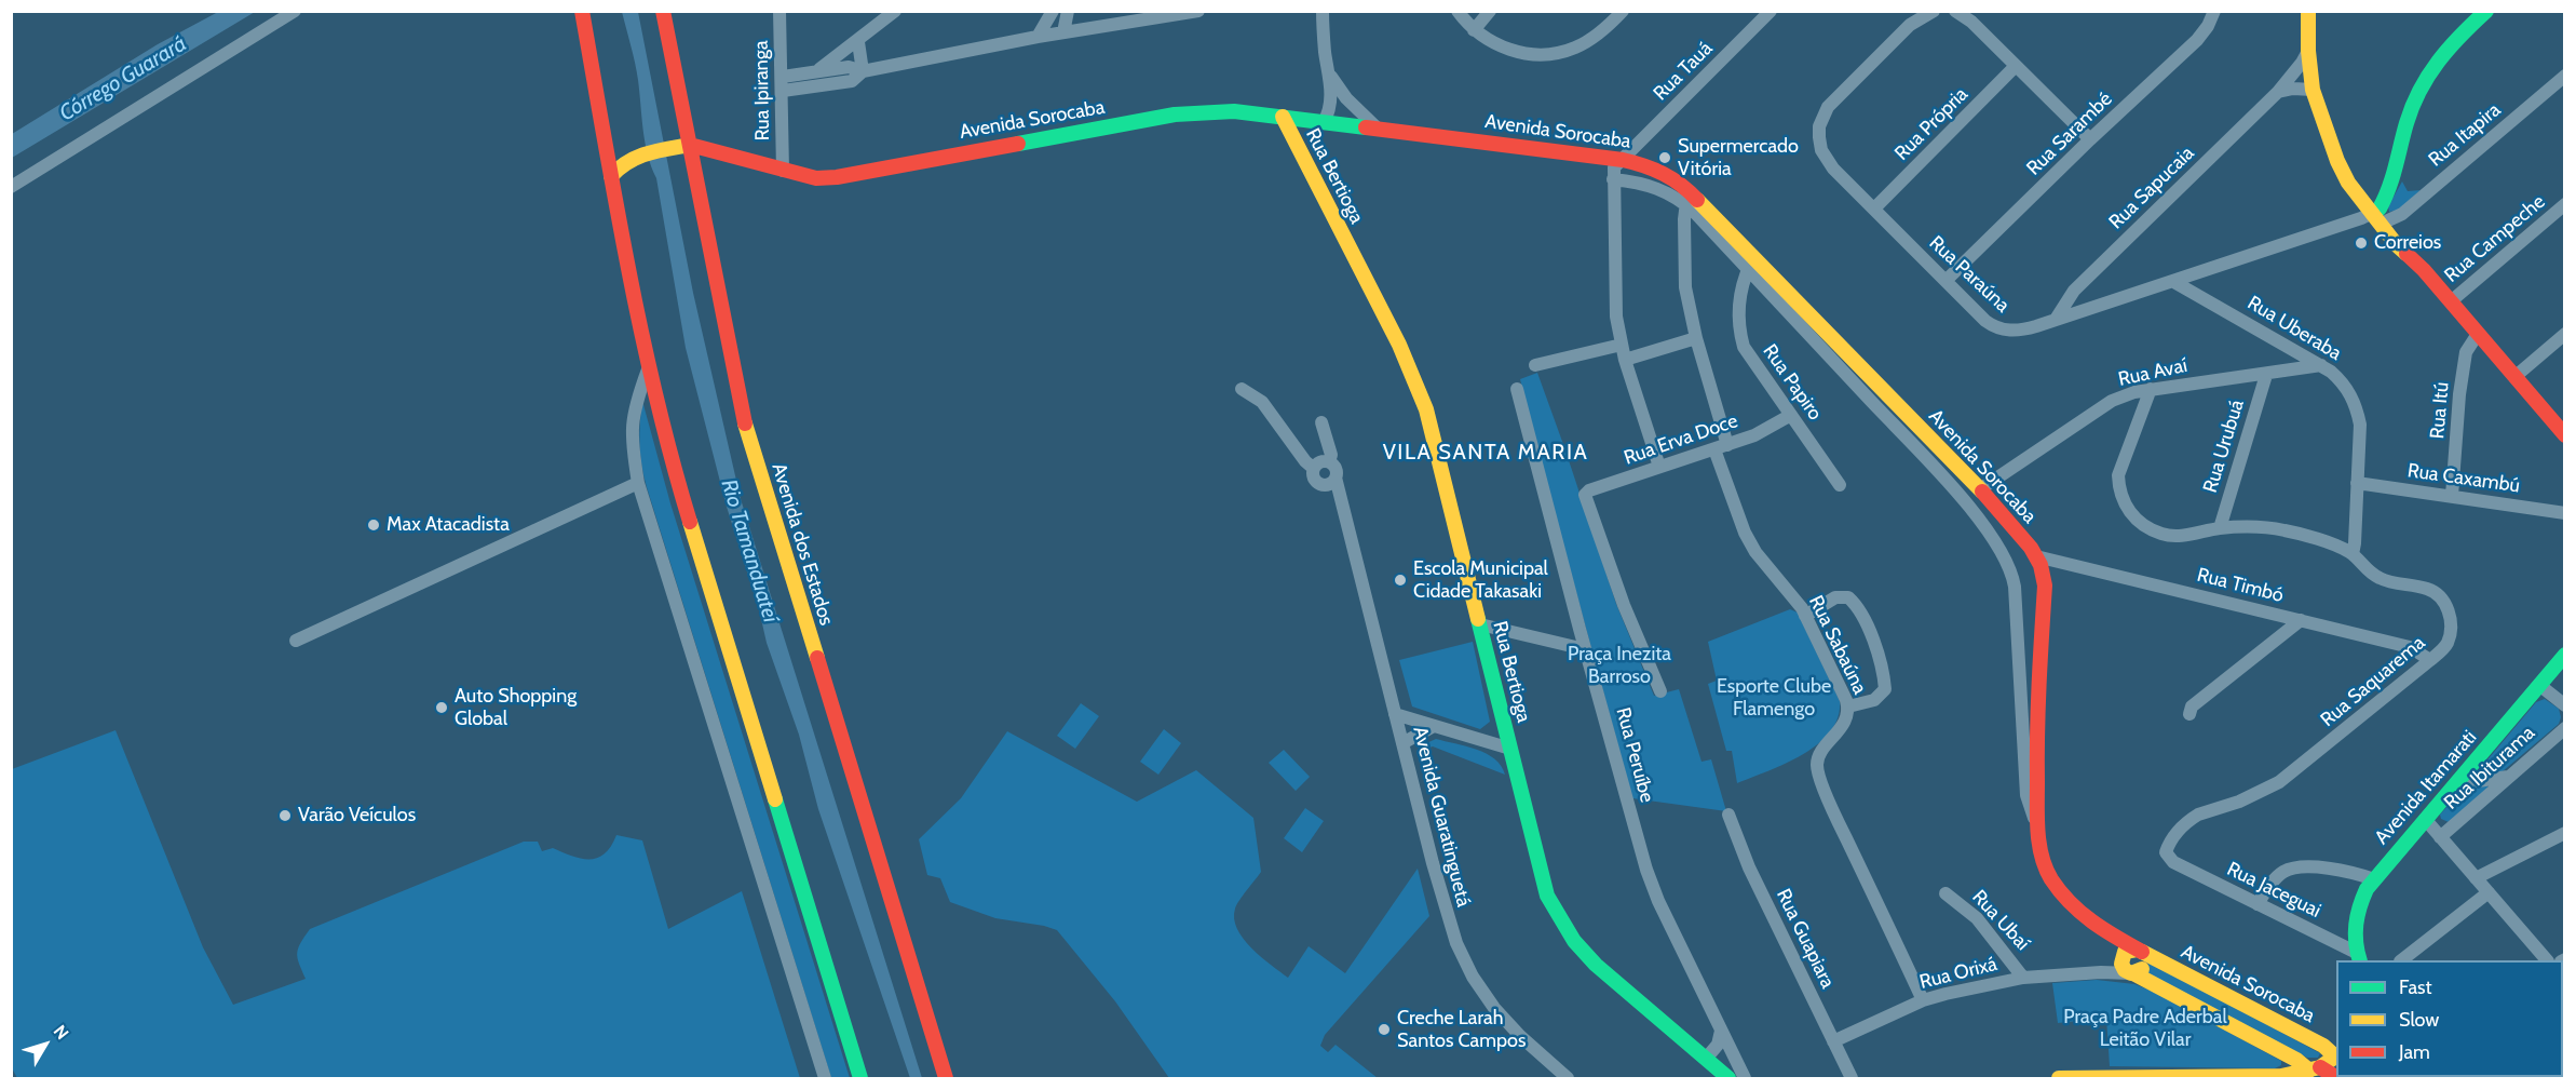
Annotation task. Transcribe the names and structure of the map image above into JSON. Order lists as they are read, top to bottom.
{
  "streets": {
    "main road": [
      "Avenida Sorocaba",
      "Rua Bertioga",
      "Avenida dos Estados",
      "Avenida Itamarati"
    ],
    "street": [
      "Rua Tauá",
      "Rua Ipiranga",
      "Rua Própria",
      "Rua Sarambé",
      "Rua Itapira",
      "Rua Sapucaia",
      "Rua Campeche",
      "Rua Paraúna",
      "Rua Uberaba",
      "Rua Avaí",
      "Rua Papiro",
      "Rua Itú",
      "Rua Erva Doce",
      "Rua Urubuá",
      "Rua Caxambú",
      "Rua Timbó",
      "Rua Sabaúna",
      "Rua Saquarema",
      "Rua Peruíbe",
      "Rua Ibiturama",
      "Avenida Guaratinguetá",
      "Rua Jaceguai",
      "Rua Ubaí",
      "Rua Guapiara",
      "Rua Orixá"
    ]
  },
  "crossings": [
    ["Rua Tauá", "Avenida Sorocaba"],
    ["Rua Ipiranga", "Avenida Sorocaba"],
    ["Avenida Sorocaba", "Rua Bertioga"],
    ["Avenida Sorocaba", "Rua Avaí"],
    ["Avenida Sorocaba", "Rua Papiro"],
    ["Avenida Sorocaba", "Avenida dos Estados"],
    ["Avenida Sorocaba", "Rua Timbó"],
    ["Avenida Sorocaba", "Rua Sabaúna"],
    ["Avenida Sorocaba", "Rua Orixá"],
    ["Rua Própria", "Rua Paraúna"],
    ["Rua Sarambé", "Rua Paraúna"],
    ["Rua Itapira", "Rua Paraúna"],
    ["Rua Sapucaia", "Rua Paraúna"],
    ["Rua Paraúna", "Rua Uberaba"],
    ["Rua Uberaba", "Rua Avaí"],
    ["Rua Uberaba", "Rua Caxambú"],
    ["Rua Uberaba", "Rua Saquarema"],
    ["Rua Avaí", "Rua Urubuá"],
    ["Rua Avaí", "Rua Saquarema"],
    ["Rua Papiro", "Rua Erva Doce"],
    ["Rua Itú", "Rua Caxambú"],
    ["Rua Erva Doce", "Rua Sabaúna"],
    ["Rua Urubuá", "Rua Saquarema"],
    ["Rua Timbó", "Rua Saquarema"],
    ["Rua Sabaúna", "Rua Orixá"],
    ["Rua Saquarema", "Rua Jaceguai"],
    ["Avenida Itamarati", "Rua Jaceguai"],
    ["Rua Ubaí", "Rua Orixá"],
    ["Rua Guapiara", "Rua Orixá"]
  ],
  "districts": ["VILA SANTA MARIA"],
  "water": ["Córrego Guarará", "Rio Tamanduateí"],
  "parks": ["Praça Inezita Barroso", "Esporte Clube Flamengo", "Praça Padre Aderbal Leitão Vilar"],
  "places": [
    "Supermercado Vitória",
    "Correios",
    "Max Atacadista",
    "Escola Municipal Cidade Takasaki",
    "Auto Shopping Global",
    "Varão Veículos",
    "Creche Larah Santos Campos"
  ],
  "legend": ["Fast", "Slow", "Jam"],
  "north": "top right"
}
